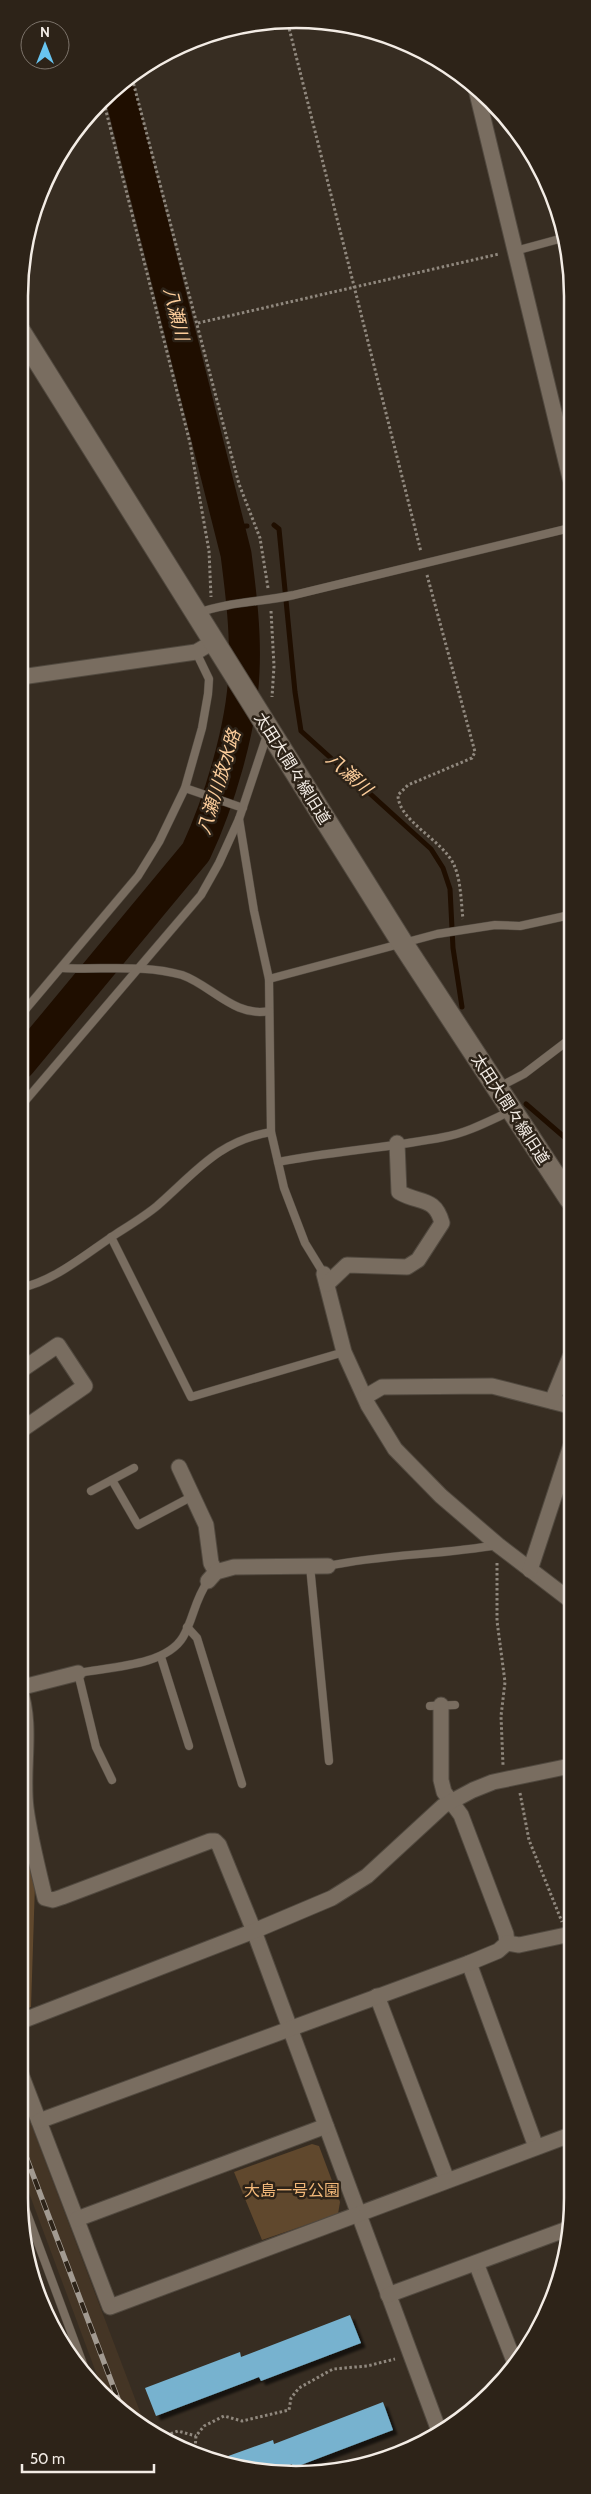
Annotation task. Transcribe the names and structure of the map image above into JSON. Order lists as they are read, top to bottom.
{
  "streets": {
    "street": ["太田大間々線旧道"]
  },
  "water": ["八瀬川", "八瀬川放水路"],
  "parks": ["大島一号公園"],
  "scale_bar": "50 m",
  "north": "top"
}
